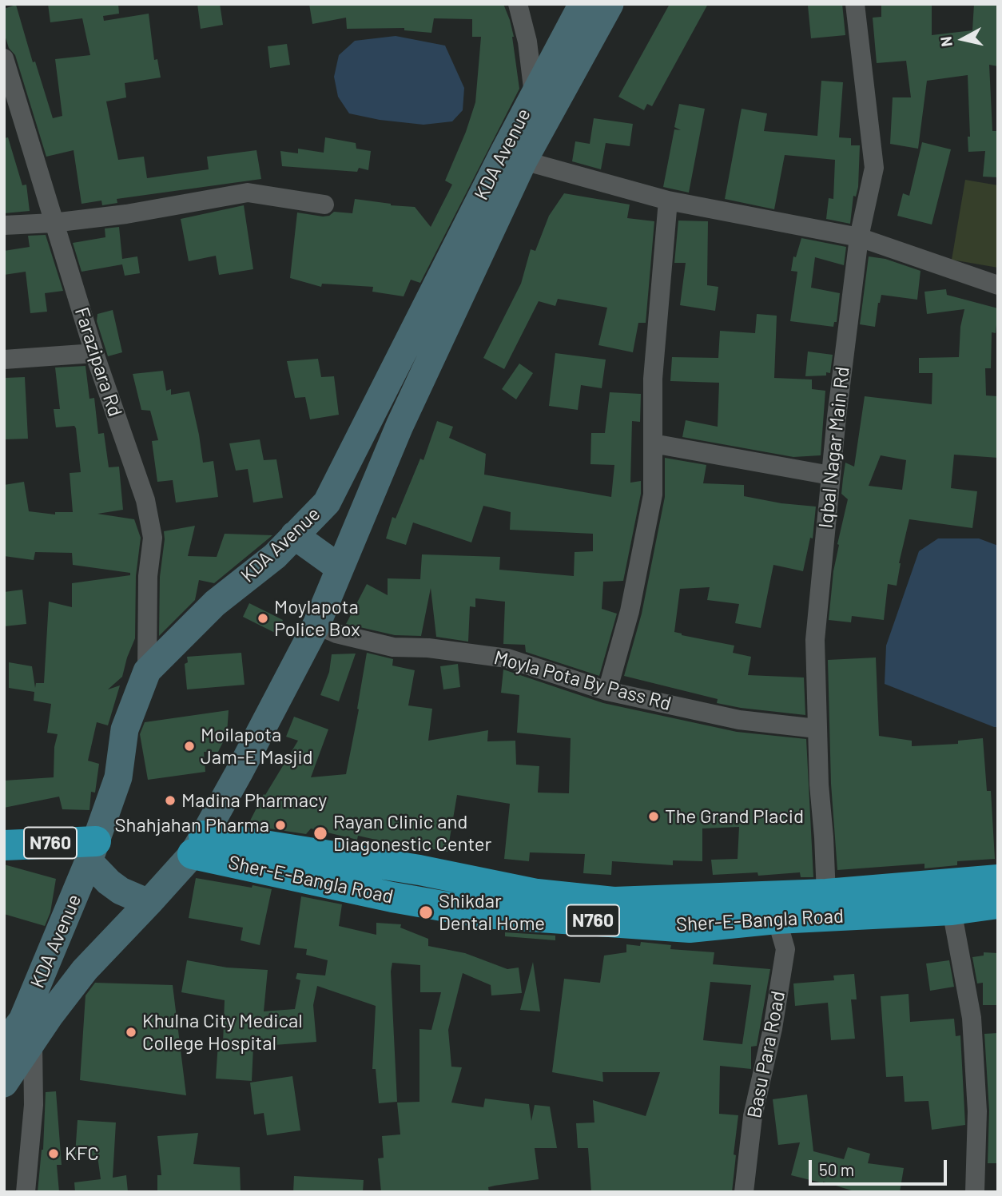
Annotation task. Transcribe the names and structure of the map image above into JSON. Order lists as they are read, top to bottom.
{
  "streets": {
    "highway": ["N760", "Sher-E-Bangla Road"],
    "main road": ["KDA Avenue"],
    "street": [
      "Farazipara Rd",
      "Iqbal Nagar Main Rd",
      "Moyla Pota By Pass Rd",
      "Basu Para Road"
    ]
  },
  "crossings": [
    ["KDA Avenue", "Farazipara Rd"],
    ["KDA Avenue", "Moyla Pota By Pass Rd"],
    ["KDA Avenue", "N760"],
    ["KDA Avenue", "Sher-E-Bangla Road"],
    ["Iqbal Nagar Main Rd", "Moyla Pota By Pass Rd"],
    ["Iqbal Nagar Main Rd", "Sher-E-Bangla Road"],
    ["Sher-E-Bangla Road", "Basu Para Road"]
  ],
  "places": [
    "Moylapota Police Box",
    "Moilapota Jam-E Masjid",
    "Madina Pharmacy",
    "The Grand Placid",
    "Shahjahan Pharma",
    "Rayan Clinic and Diagonestic Center",
    "Shikdar Dental Home",
    "Khulna City Medical College Hospital",
    "KFC"
  ],
  "scale_bar": "50 m",
  "north": "left"
}
